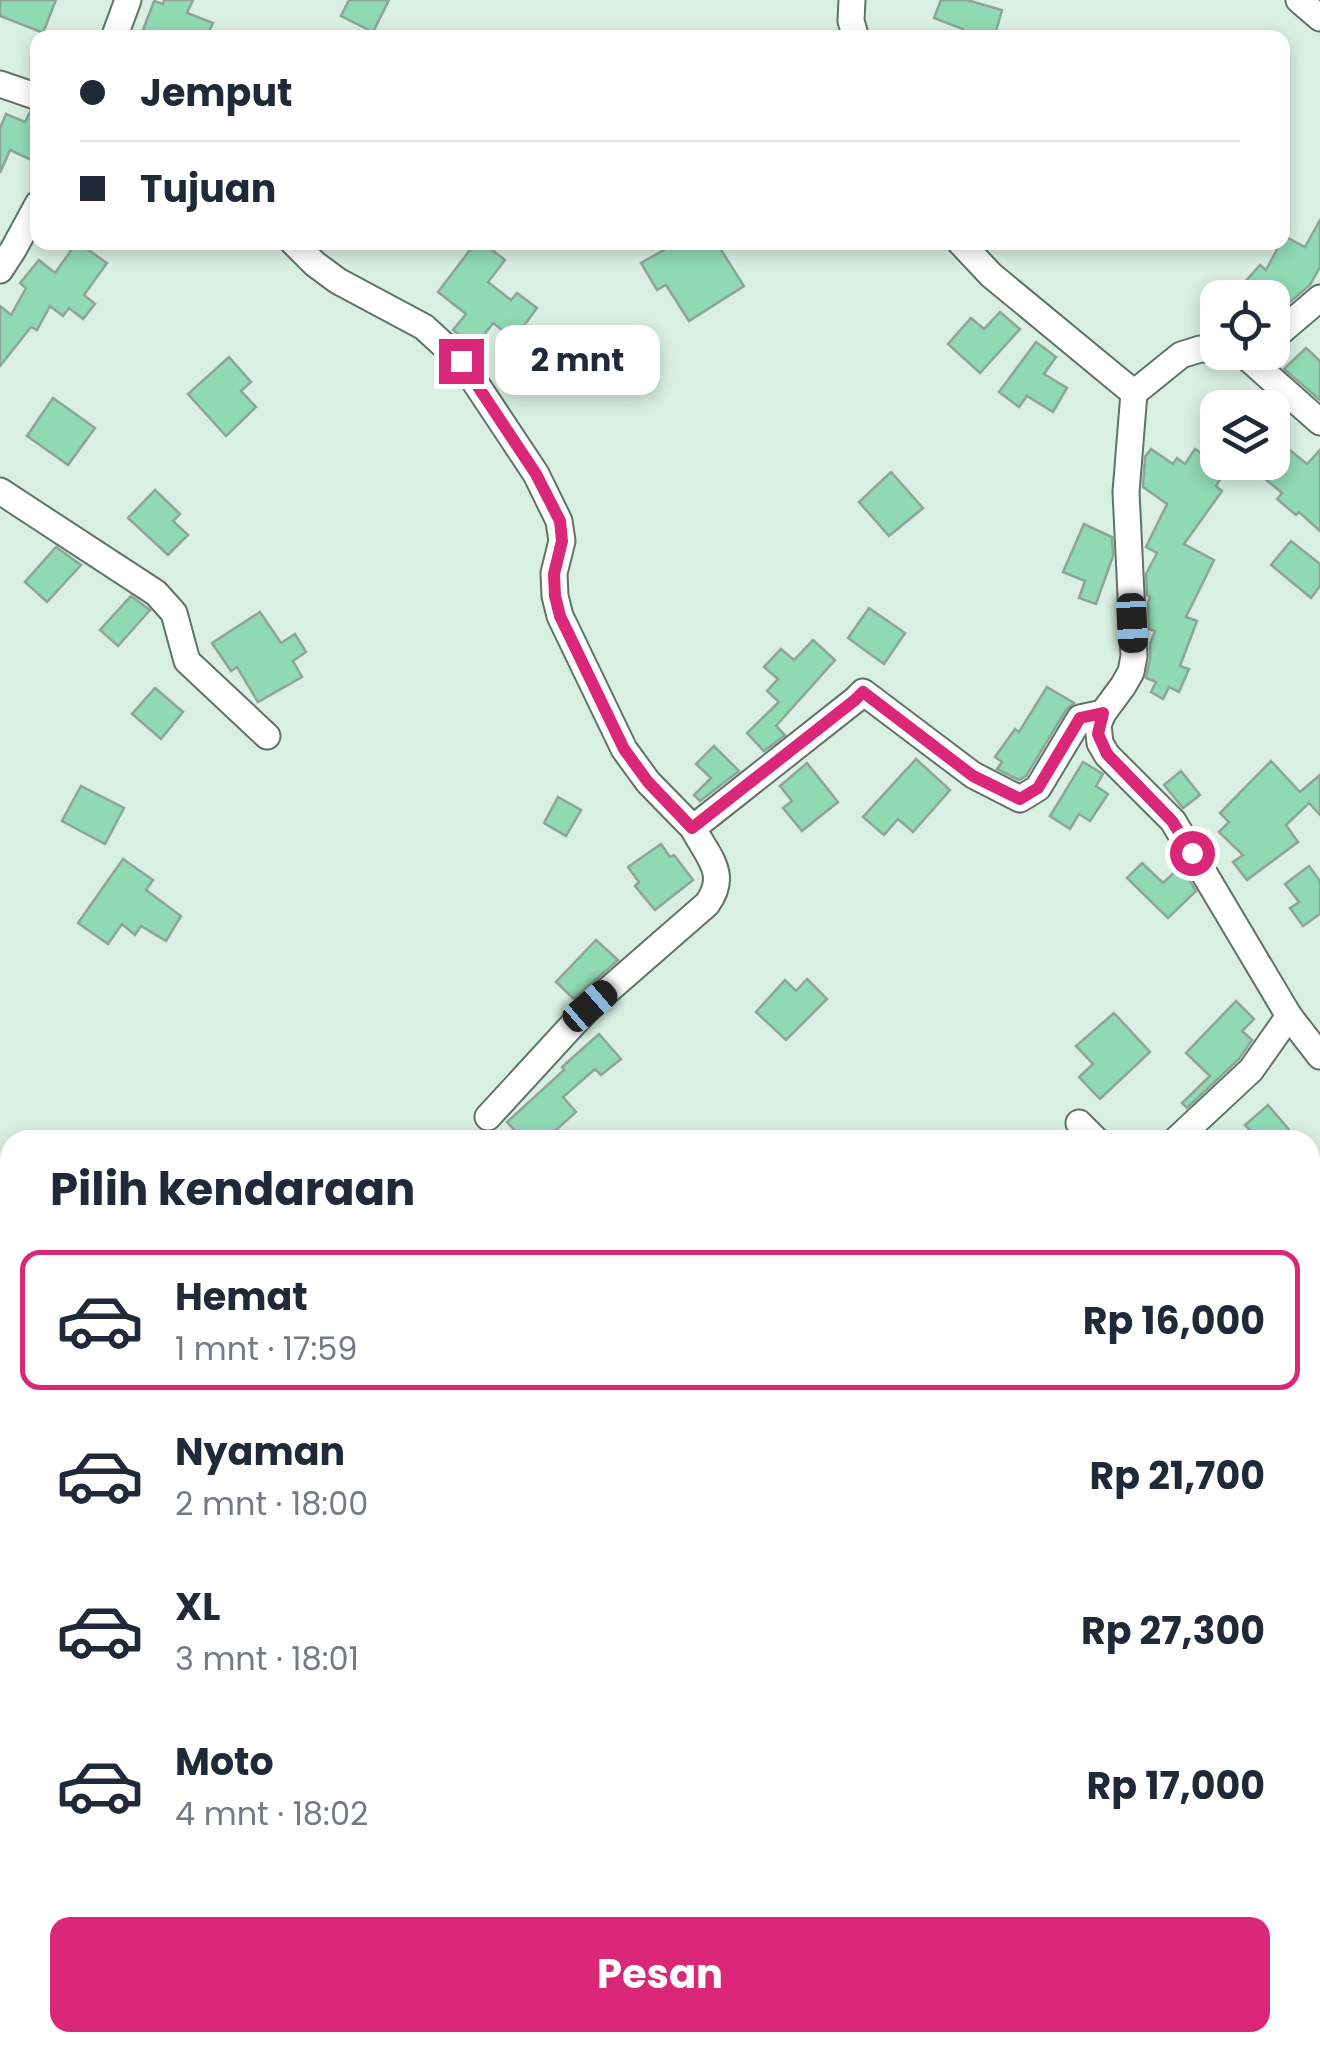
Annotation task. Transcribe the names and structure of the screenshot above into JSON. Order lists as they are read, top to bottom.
{
  "page": {
    "banner": ["Jemput", "Tujuan"],
    "bubble": "2 mnt",
    "heading": "Pilih kendaraan",
    "list": [
      {
        "name": "Hemat",
        "note": "1 mnt · 17:59",
        "value": "Rp 16,000"
      },
      {
        "name": "Nyaman",
        "note": "2 mnt · 18:00",
        "value": "Rp 21,700"
      },
      {
        "name": "XL",
        "note": "3 mnt · 18:01",
        "value": "Rp 27,300"
      },
      {
        "name": "Moto",
        "note": "4 mnt · 18:02",
        "value": "Rp 17,000"
      }
    ],
    "buttons": "Pesan"
  }
}
